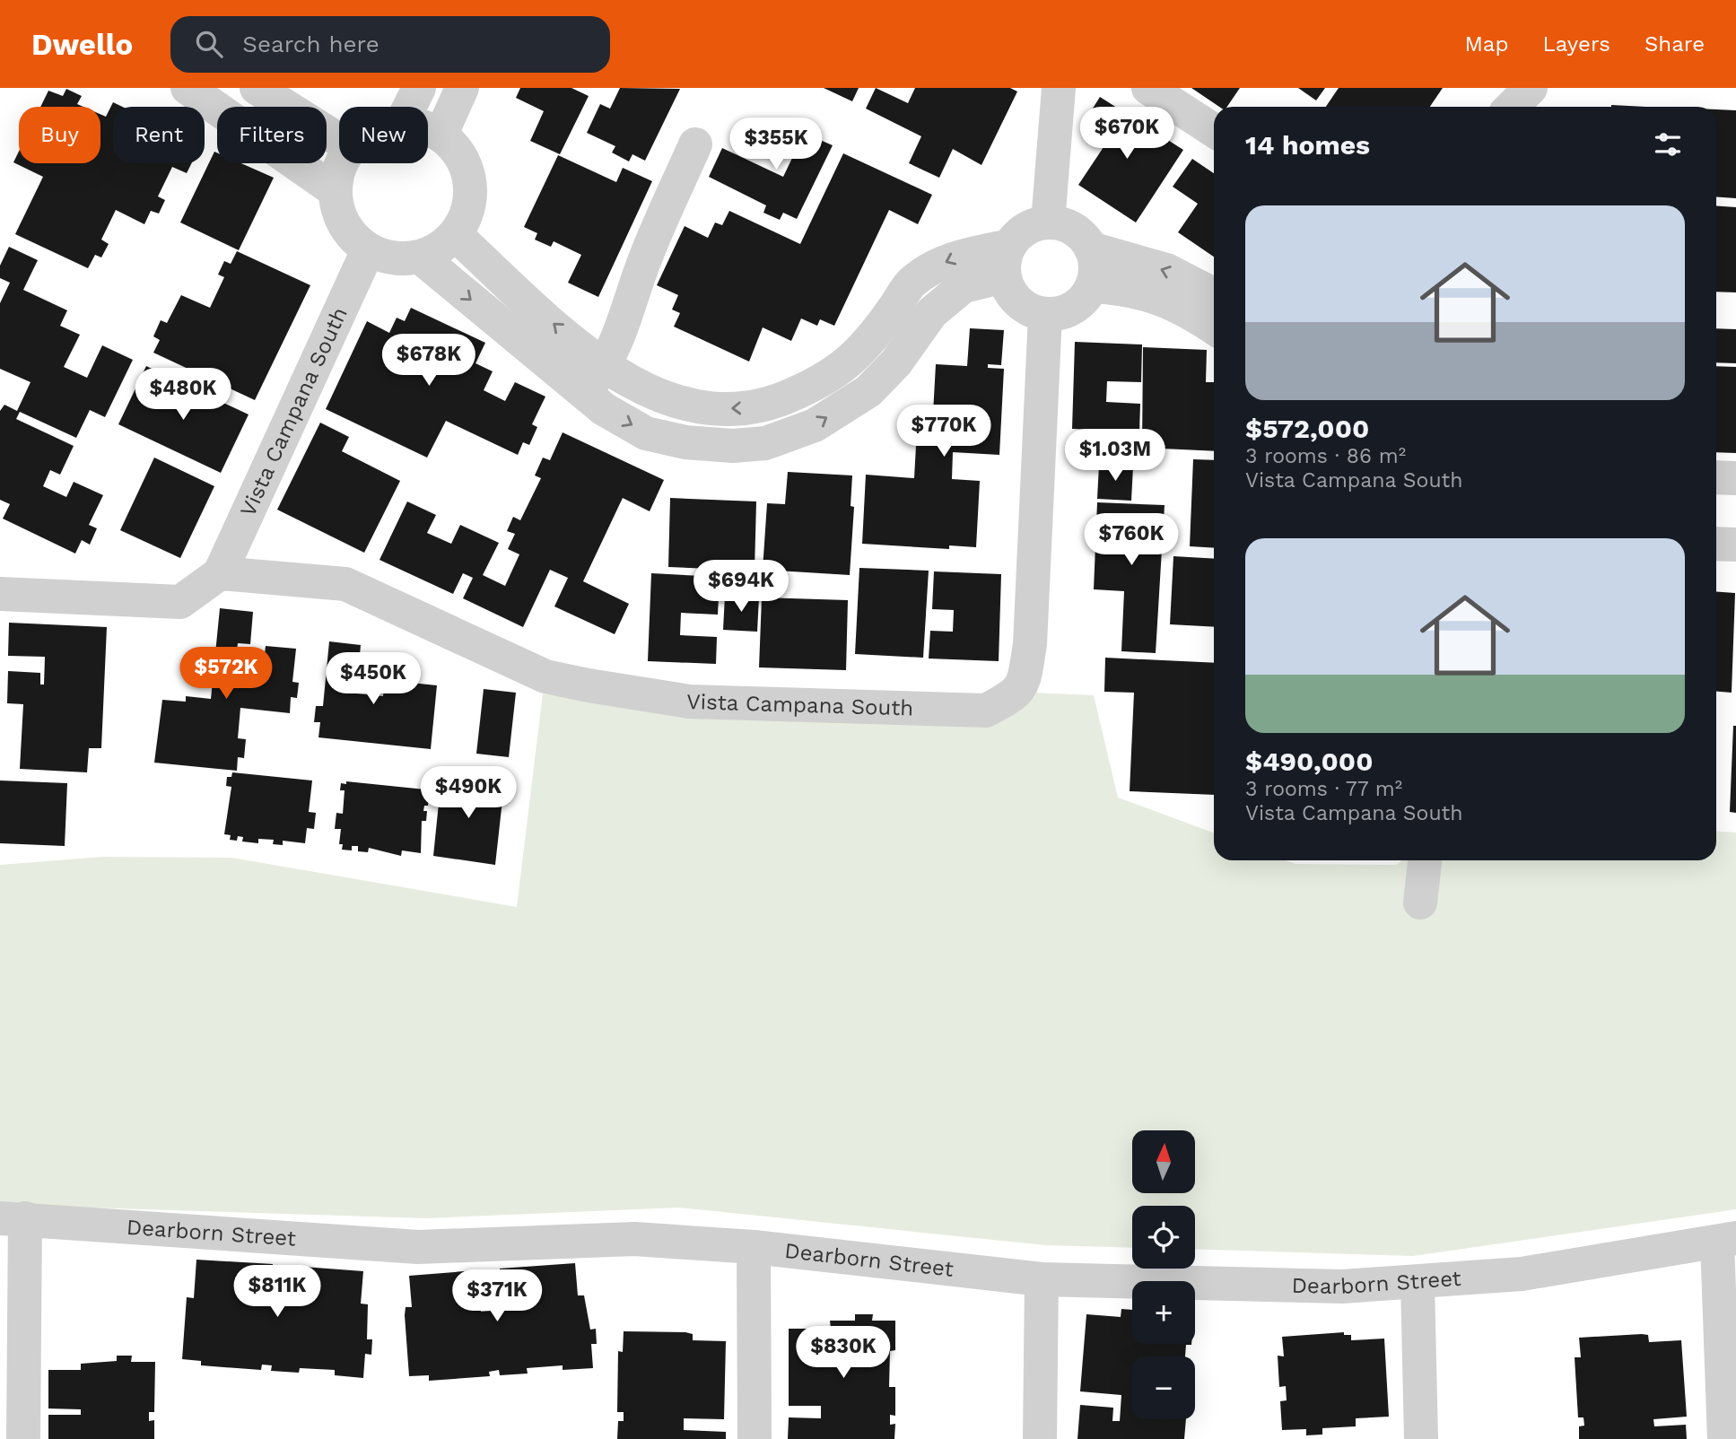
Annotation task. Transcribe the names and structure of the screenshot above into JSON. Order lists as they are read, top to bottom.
{
  "streets": {
    "street": ["Vista Campana South", "Dearborn Street"]
  },
  "north": "top",
  "page": {
    "header": "Dwello",
    "search": "Search here",
    "nav": ["Map", "Layers", "Share"],
    "price": [
      "$670K",
      "$355K",
      "$678K",
      "$480K",
      "$770K",
      "$1.03M",
      "$760K",
      "$694K",
      "$572K",
      "$450K",
      "$490K",
      "$811K",
      "$371K",
      "$830K"
    ],
    "chip": [
      "Buy",
      "Rent",
      "Filters",
      "New"
    ],
    "heading": "14 homes",
    "list": [
      {
        "name": "$572,000",
        "note": "3 rooms · 86 m² · Vista Campana South"
      },
      {
        "name": "$490,000",
        "note": "3 rooms · 77 m² · Vista Campana South"
      }
    ],
    "map_buttons": ["+", "−"]
  }
}
